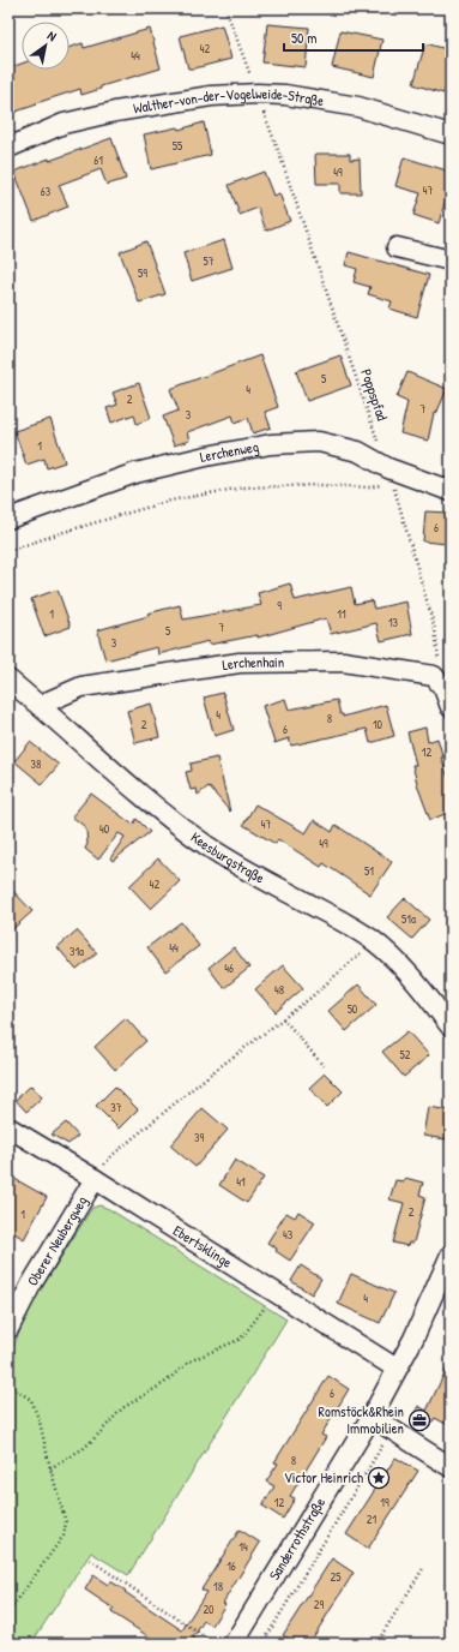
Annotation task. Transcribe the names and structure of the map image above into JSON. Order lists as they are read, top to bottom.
{
  "streets": {
    "street": [
      "Walther-von-der-Vogelweide-Straße",
      "Lerchenweg",
      "Lerchenhain",
      "Keesburgstraße",
      "Oberer Neubergweg",
      "Ebertsklinge",
      "Sanderrothstraße"
    ],
    "path": ["Poppspfad"]
  },
  "crossings": [
    ["Poppspfad", "Lerchenweg"],
    ["Poppspfad", "Lerchenhain"],
    ["Lerchenhain", "Keesburgstraße"],
    ["Oberer Neubergweg", "Ebertsklinge"],
    ["Ebertsklinge", "Sanderrothstraße"]
  ],
  "places": {
    "office": ["Romstöck&Rhein Immobilien"],
    "place": ["Victor Heinrich"]
  },
  "house_numbers": [
    "42",
    "44",
    "55",
    "61",
    "49",
    "47",
    "63",
    "57",
    "59",
    "5",
    "4",
    "2",
    "7",
    "3",
    "1",
    "6",
    "9",
    "1",
    "11",
    "13",
    "7",
    "5",
    "3",
    "4",
    "8",
    "2",
    "10",
    "6",
    "12",
    "38",
    "47",
    "40",
    "49",
    "51",
    "42",
    "51a",
    "44",
    "31a",
    "46",
    "48",
    "50",
    "52",
    "37",
    "39",
    "41",
    "2",
    "1",
    "43",
    "4",
    "6",
    "8",
    "12",
    "19",
    "21",
    "14",
    "16",
    "25",
    "18",
    "29",
    "20"
  ],
  "scale_bar": "50 m",
  "north": "top right"
}
